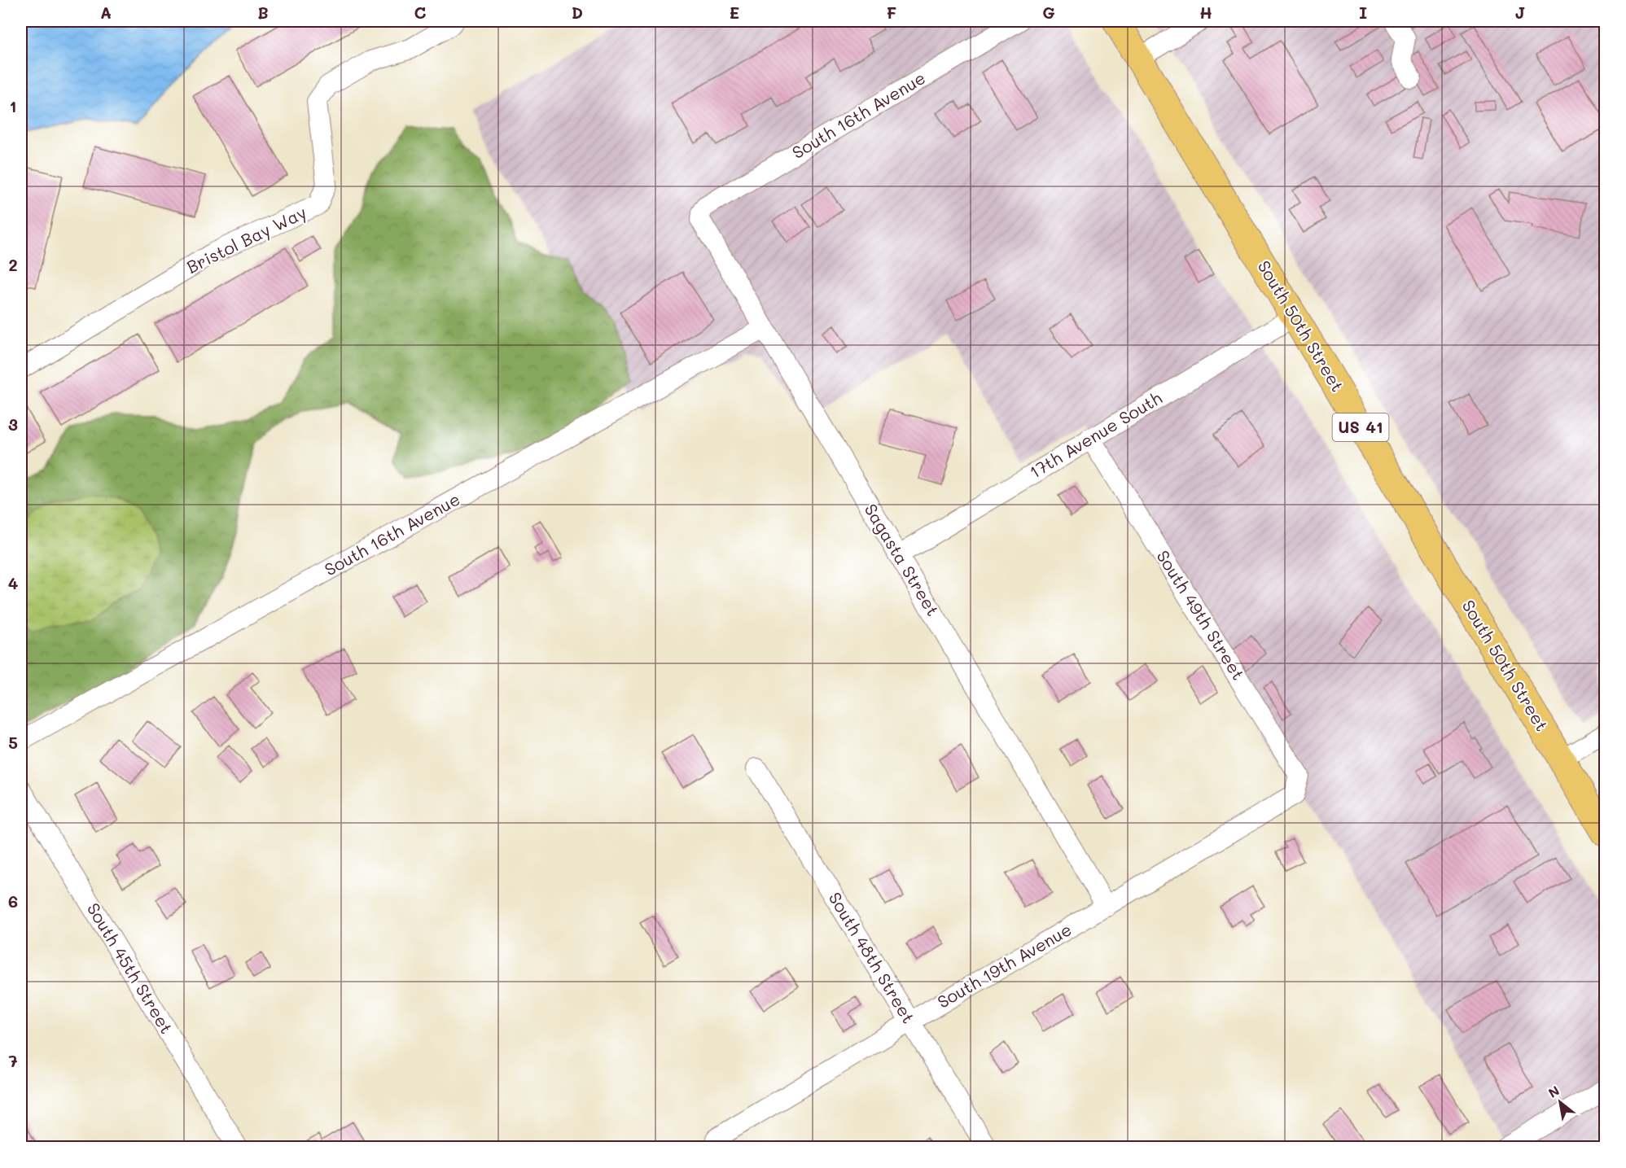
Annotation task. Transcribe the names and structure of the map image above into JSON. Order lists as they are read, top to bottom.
{
  "streets": {
    "main road": ["South 50th Street", "US 41"],
    "street": [
      "South 16th Avenue",
      "Bristol Bay Way",
      "17th Avenue South",
      "Sagasta Street",
      "South 49th Street",
      "South 48th Street",
      "South 19th Avenue",
      "South 45th Street"
    ]
  },
  "crossings": [
    ["South 16th Avenue", "Sagasta Street"],
    ["South 50th Street", "17th Avenue South"],
    ["17th Avenue South", "Sagasta Street"],
    ["17th Avenue South", "South 49th Street"],
    ["Sagasta Street", "South 19th Avenue"],
    ["South 49th Street", "South 19th Avenue"],
    ["South 48th Street", "South 19th Avenue"]
  ],
  "north": "top left",
  "grid": {
    "columns": [
      "A",
      "B",
      "C",
      "D",
      "E",
      "F",
      "G",
      "H",
      "I",
      "J"
    ],
    "rows": [
      "1",
      "2",
      "3",
      "4",
      "5",
      "6",
      "7"
    ]
  }
}
